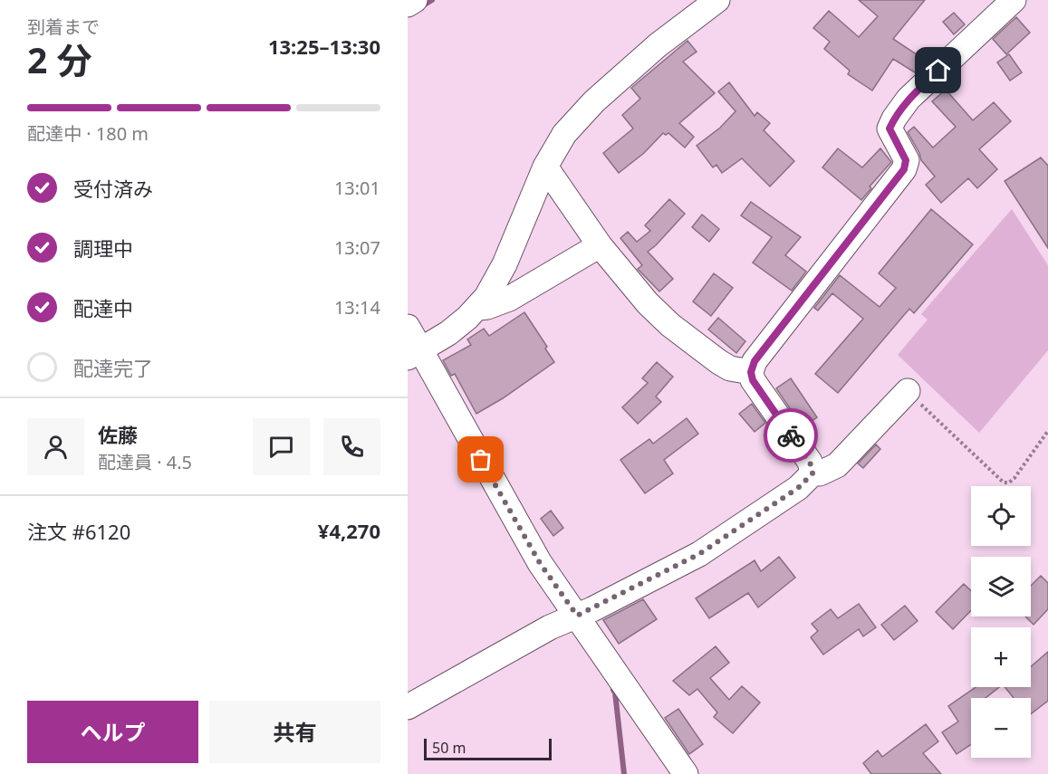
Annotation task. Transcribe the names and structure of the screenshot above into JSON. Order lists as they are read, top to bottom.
{
  "scale_bar": "50 m",
  "page": {
    "heading": ["2 分", "到着まで", "13:25–13:30"],
    "panel": [
      "佐藤",
      "配達員 · 4.5",
      "注文 #6120",
      "¥4,270"
    ],
    "bar": "配達中 · 180 m",
    "list": [
      ["受付済み", "13:01"],
      ["調理中", "13:07"],
      ["配達中", "13:14"],
      "配達完了"
    ],
    "map_buttons": ["+", "−"],
    "buttons": ["ヘルプ", "共有"],
    "scale": "50 m"
  }
}
